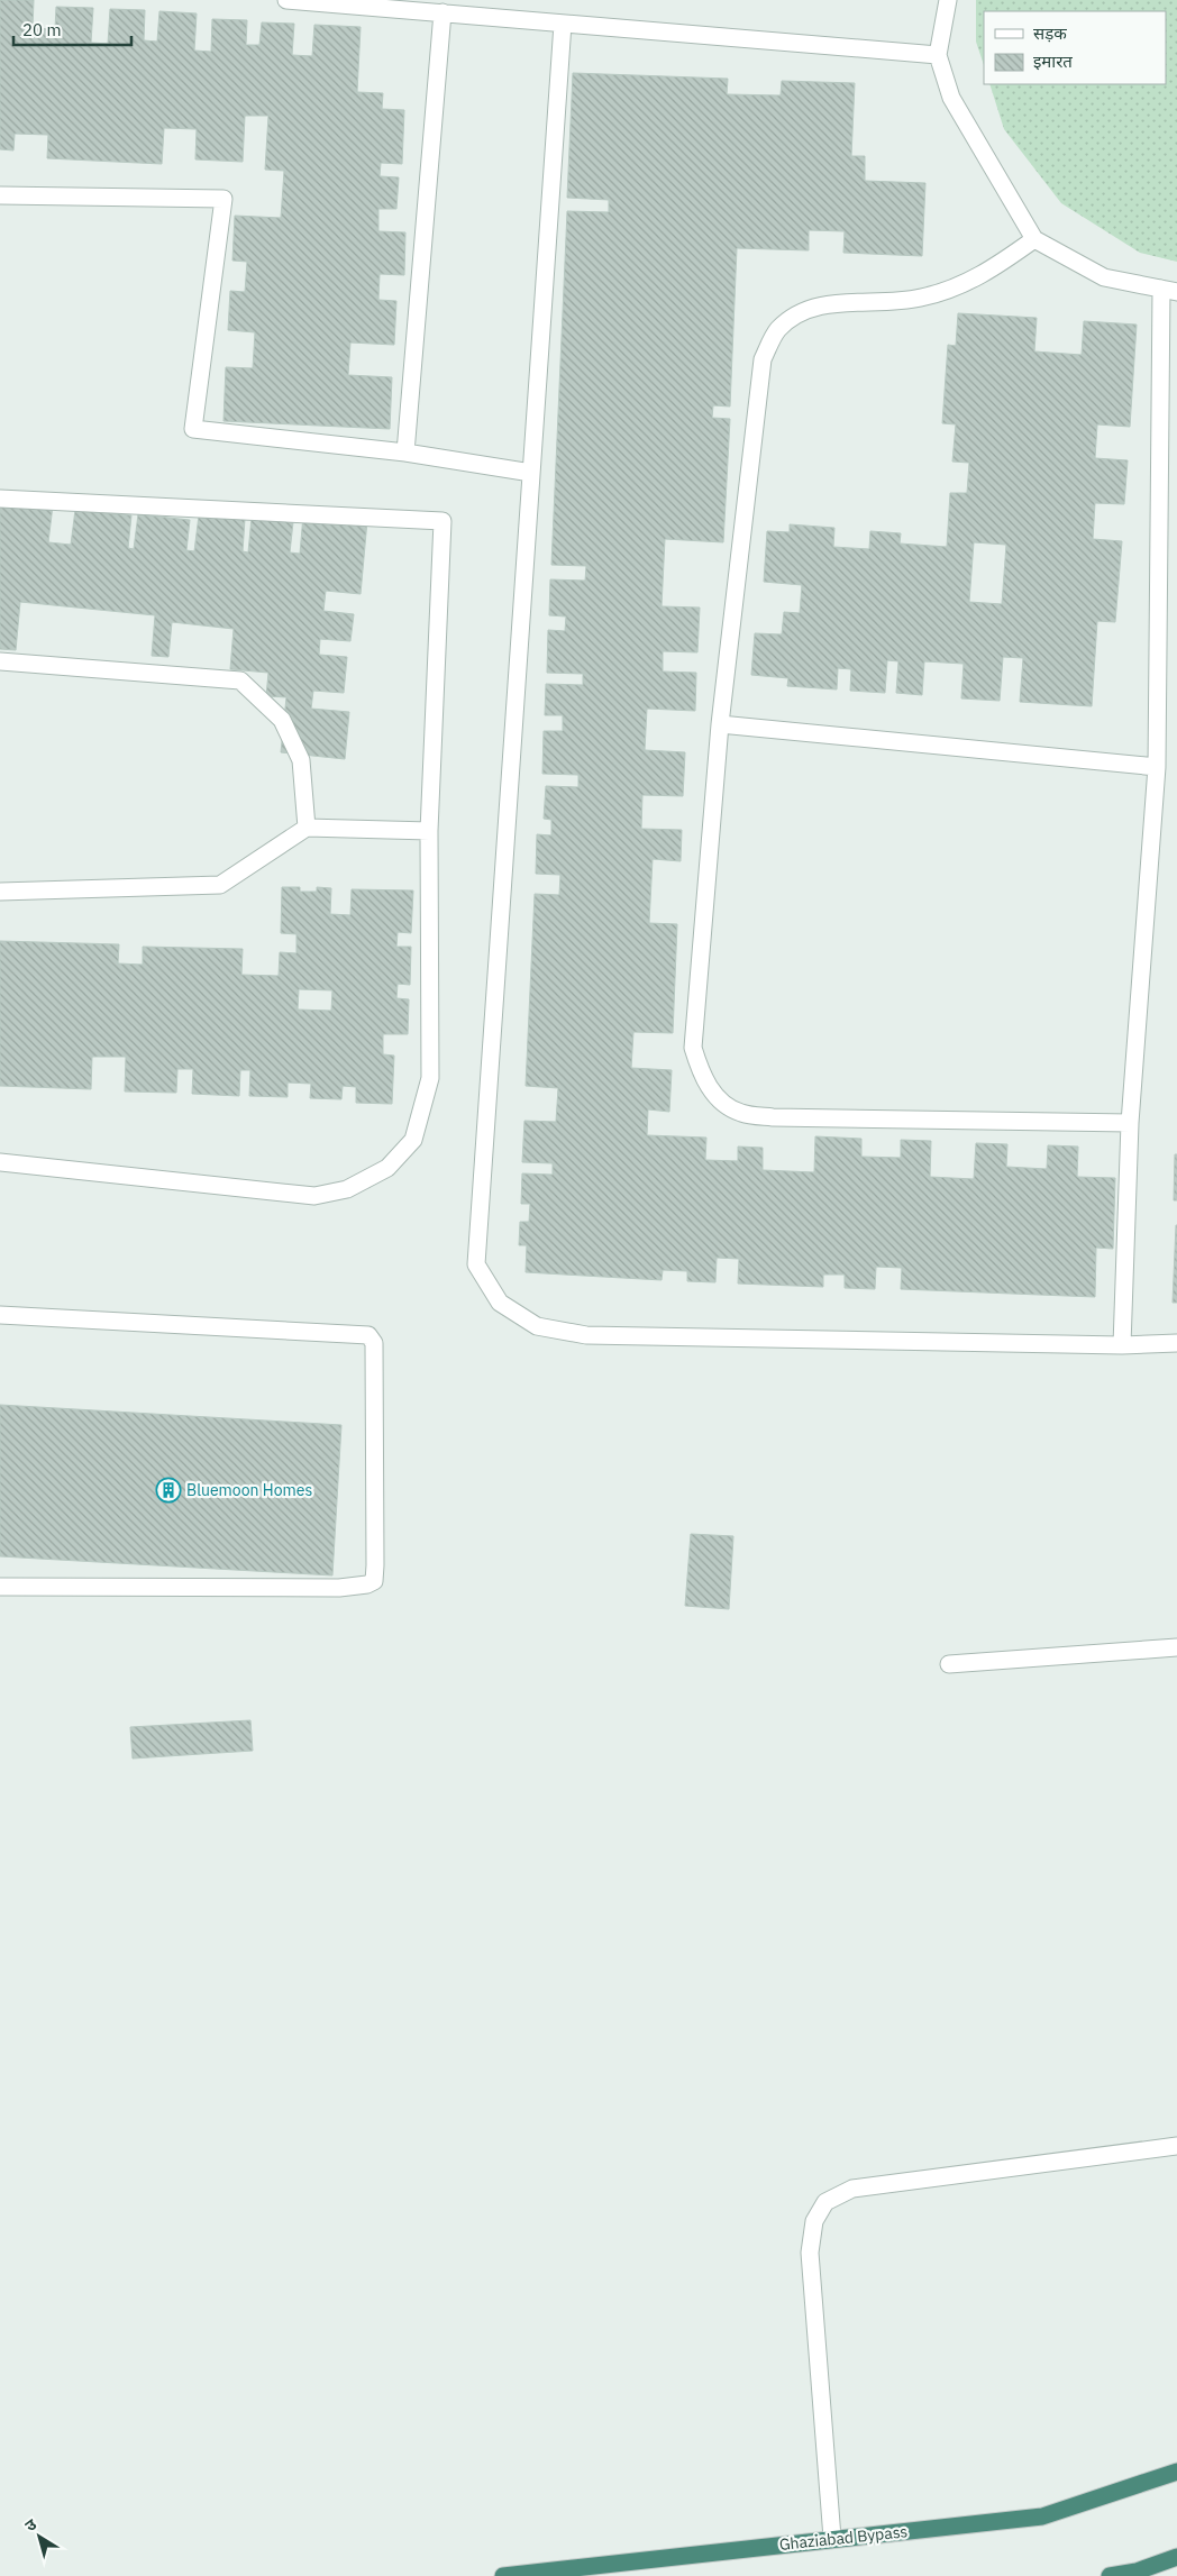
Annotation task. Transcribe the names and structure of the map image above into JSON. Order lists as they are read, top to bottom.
{
  "streets": {
    "highway": ["Ghaziabad Bypass"]
  },
  "places": {
    "building": ["Bluemoon Homes"]
  },
  "legend": ["सड़क", "इमारत"],
  "scale_bar": "20 m",
  "north": "top left"
}
